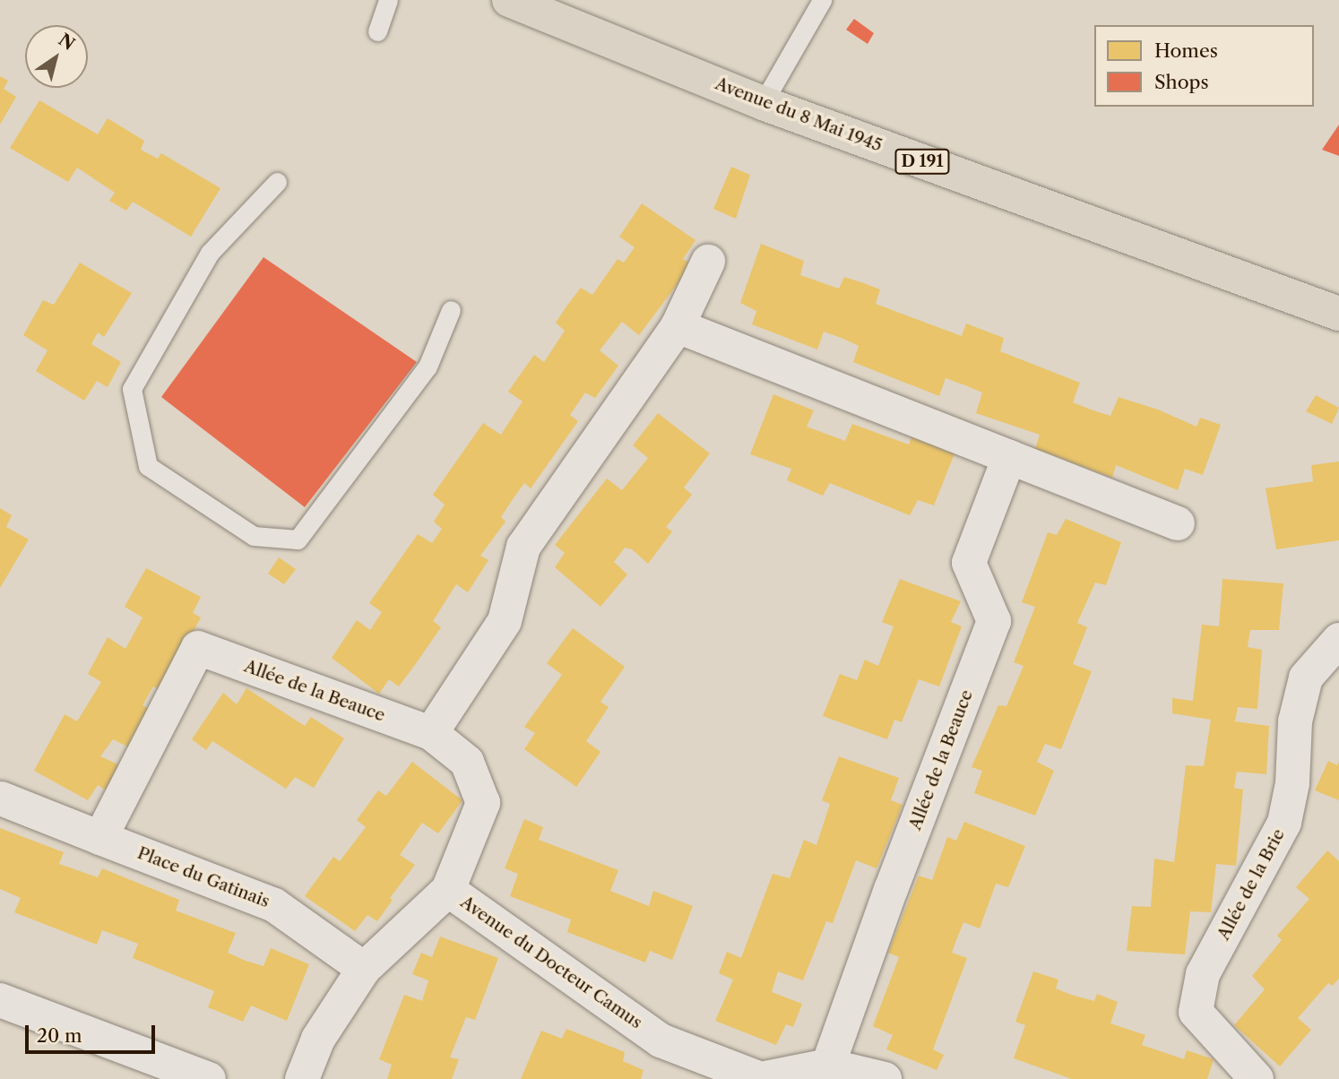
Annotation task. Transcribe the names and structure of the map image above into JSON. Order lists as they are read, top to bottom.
{
  "streets": {
    "main road": ["Avenue du 8 Mai 1945", "D 191"],
    "street": [
      "Allée de la Beauce",
      "Place du Gatinais",
      "Allée de la Brie",
      "Avenue du Docteur Camus"
    ]
  },
  "crossings": [
    ["Allée de la Beauce", "Place du Gatinais"],
    ["Allée de la Beauce", "Avenue du Docteur Camus"],
    ["Place du Gatinais", "Avenue du Docteur Camus"]
  ],
  "legend": ["Homes", "Shops"],
  "scale_bar": "20 m",
  "north": "top right"
}
